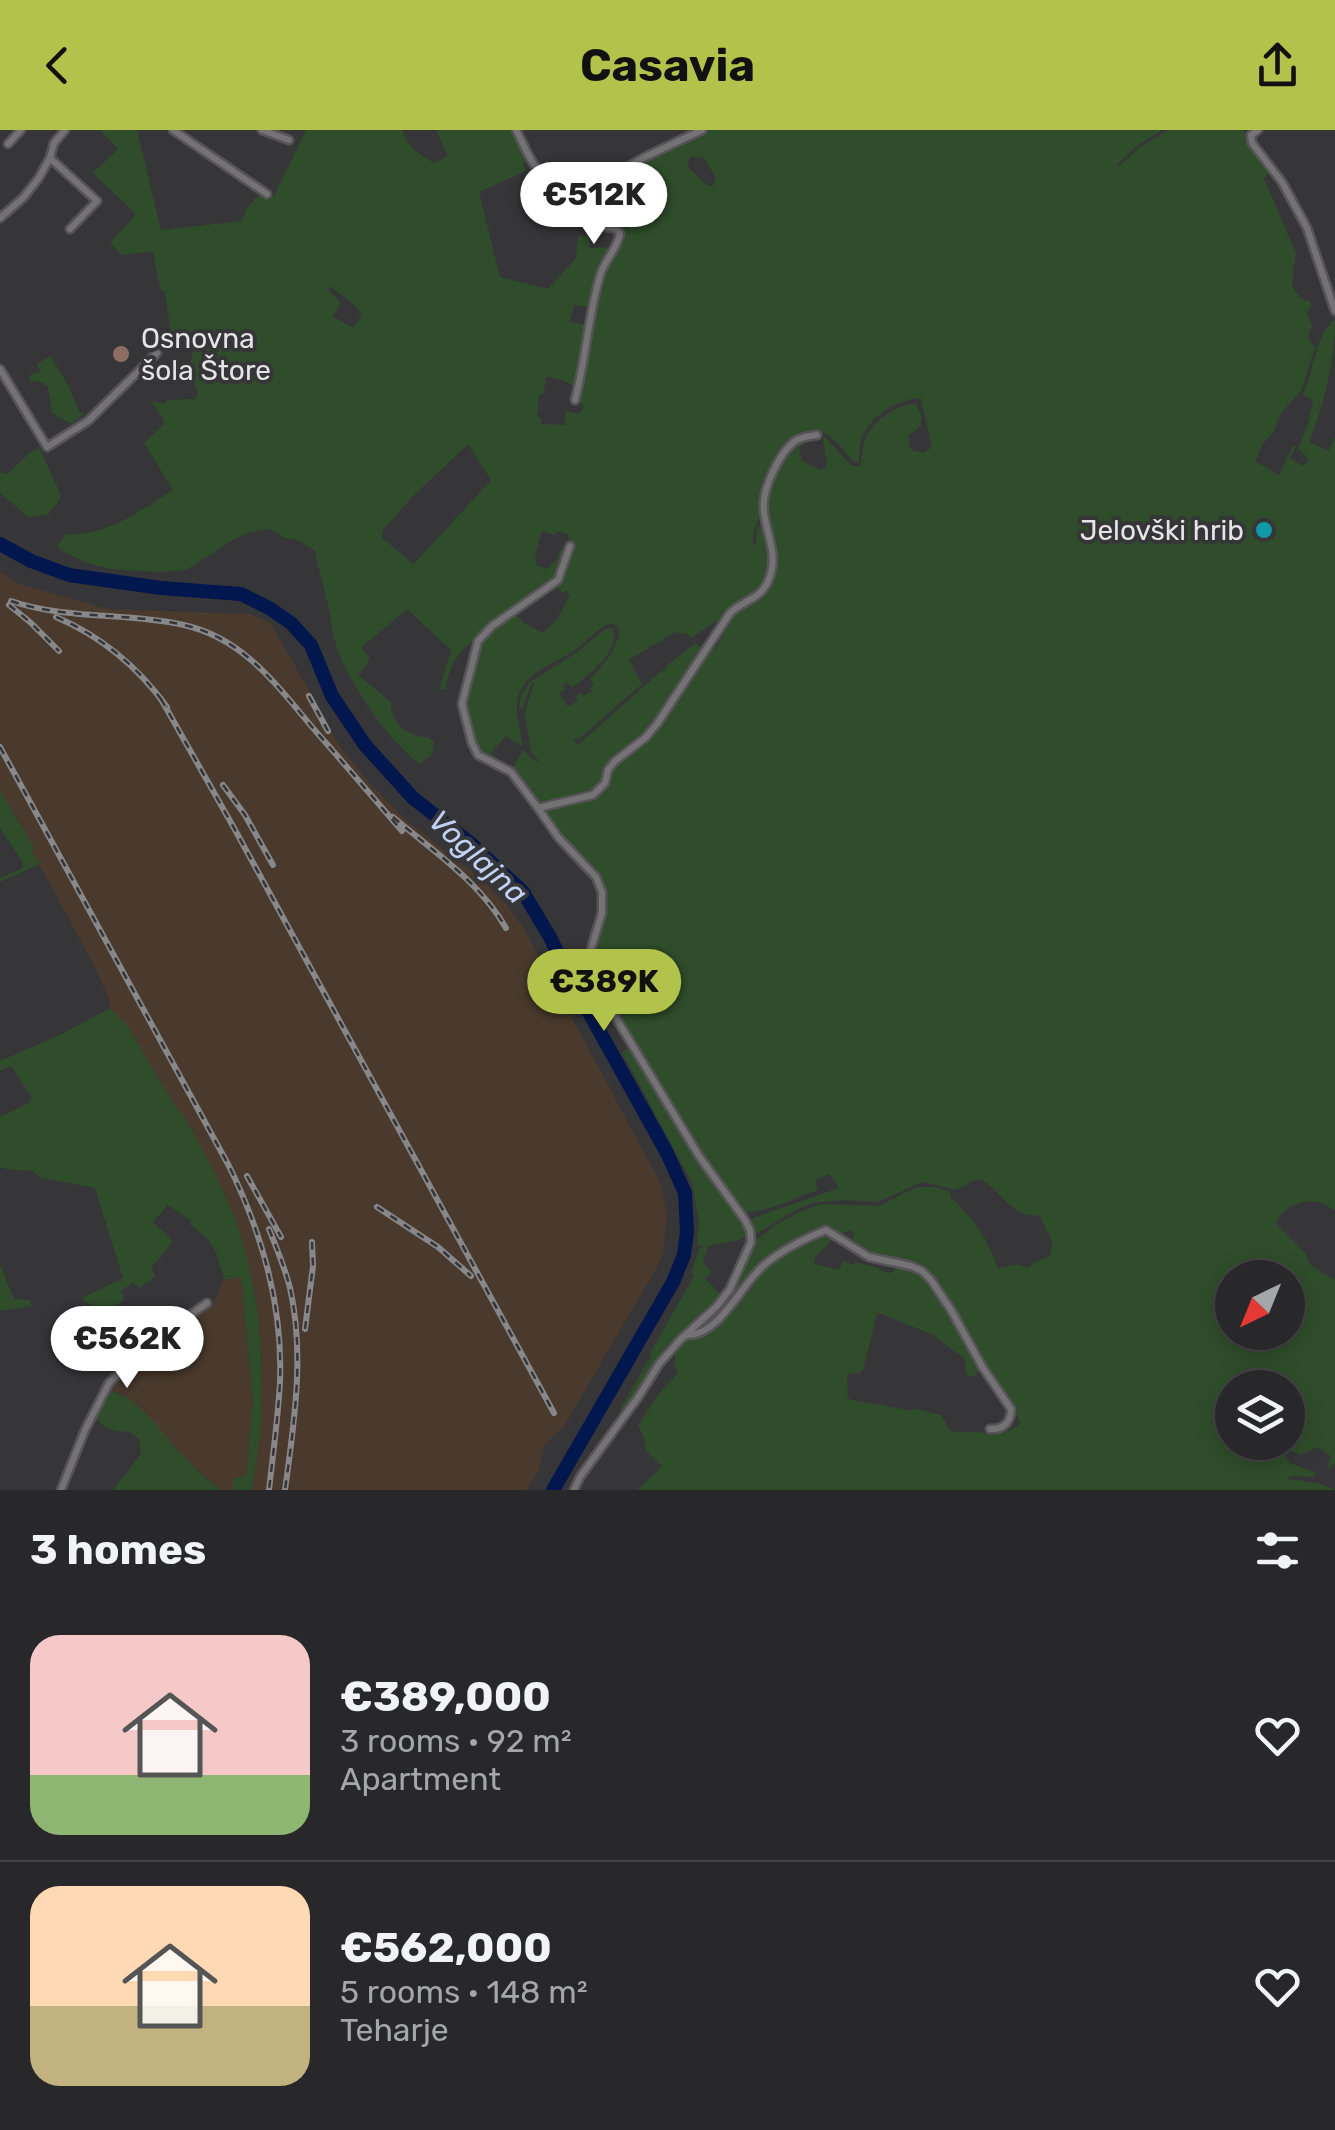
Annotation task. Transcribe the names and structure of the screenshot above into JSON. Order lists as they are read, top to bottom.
{
  "water": ["Voglajna"],
  "places": ["Osnovna šola Štore", "Jelovški hrib"],
  "north": "bottom left",
  "page": {
    "header": "Casavia",
    "price": ["€512K", "€389K", "€562K"],
    "heading": "3 homes",
    "list": [
      {
        "name": "€389,000",
        "note": "3 rooms · 92 m² · Apartment"
      },
      {
        "name": "€562,000",
        "note": "5 rooms · 148 m² · Teharje"
      }
    ]
  }
}
